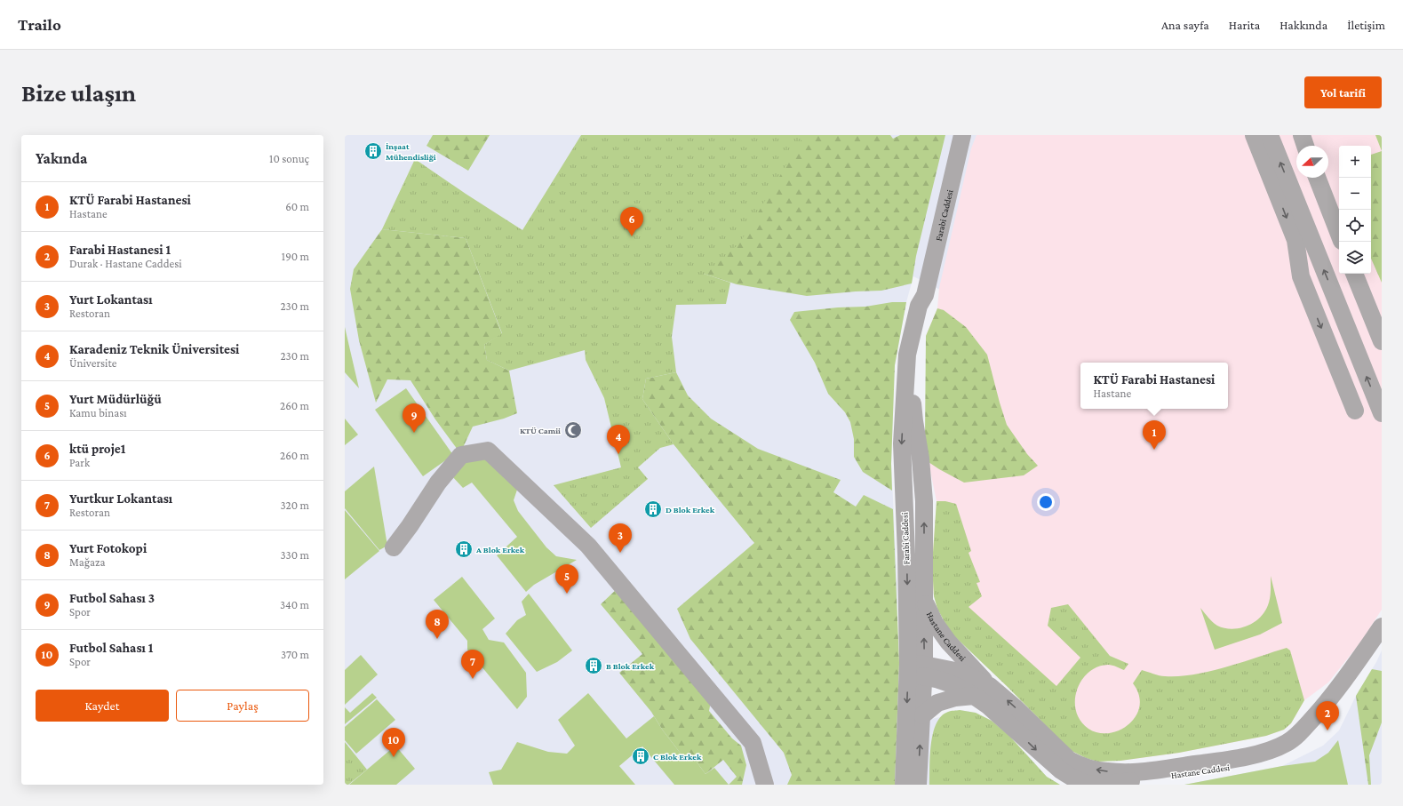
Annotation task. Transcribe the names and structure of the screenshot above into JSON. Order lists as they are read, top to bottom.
{
  "streets": {
    "street": ["Farabi Caddesi", "Hastane Caddesi"]
  },
  "crossings": [
    ["Farabi Caddesi", "Hastane Caddesi"]
  ],
  "places": {
    "building": [
      "İnşaat Mühendisliği",
      "D Blok Erkek",
      "A Blok Erkek",
      "B Blok Erkek",
      "C Blok Erkek"
    ],
    "mosque": ["KTÜ Camii"]
  },
  "north": "left",
  "page": {
    "header": "Trailo",
    "nav": [
      "Ana sayfa",
      "Harita",
      "Hakkında",
      "İletişim"
    ],
    "buttons": [
      "Yol tarifi",
      ["Kaydet", "Paylaş"]
    ],
    "title": "Bize ulaşın",
    "heading": ["Yakında", "10 sonuç"],
    "map_buttons": ["+", "−"],
    "list": [
      {
        "mark": "1",
        "name": "KTÜ Farabi Hastanesi",
        "note": "Hastane",
        "value": "60 m"
      },
      {
        "mark": "2",
        "name": "Farabi Hastanesi 1",
        "note": "Durak · Hastane Caddesi",
        "value": "190 m"
      },
      {
        "mark": "3",
        "name": "Yurt Lokantası",
        "note": "Restoran",
        "value": "230 m"
      },
      {
        "mark": "4",
        "name": "Karadeniz Teknik Üniversitesi",
        "note": "Üniversite",
        "value": "230 m"
      },
      {
        "mark": "5",
        "name": "Yurt Müdürlüğü",
        "note": "Kamu binası",
        "value": "260 m"
      },
      {
        "mark": "6",
        "name": "ktü proje1",
        "note": "Park",
        "value": "260 m"
      },
      {
        "mark": "7",
        "name": "Yurtkur Lokantası",
        "note": "Restoran",
        "value": "320 m"
      },
      {
        "mark": "8",
        "name": "Yurt Fotokopi",
        "note": "Mağaza",
        "value": "330 m"
      },
      {
        "mark": "9",
        "name": "Futbol Sahası 3",
        "note": "Spor",
        "value": "340 m"
      },
      {
        "mark": "10",
        "name": "Futbol Sahası 1",
        "note": "Spor",
        "value": "370 m"
      }
    ],
    "pins": [
      "6",
      "9",
      "1",
      "4",
      "3",
      "5",
      "8",
      "7",
      "2",
      "10"
    ],
    "popup": ["KTÜ Farabi Hastanesi", "Hastane"]
  }
}
